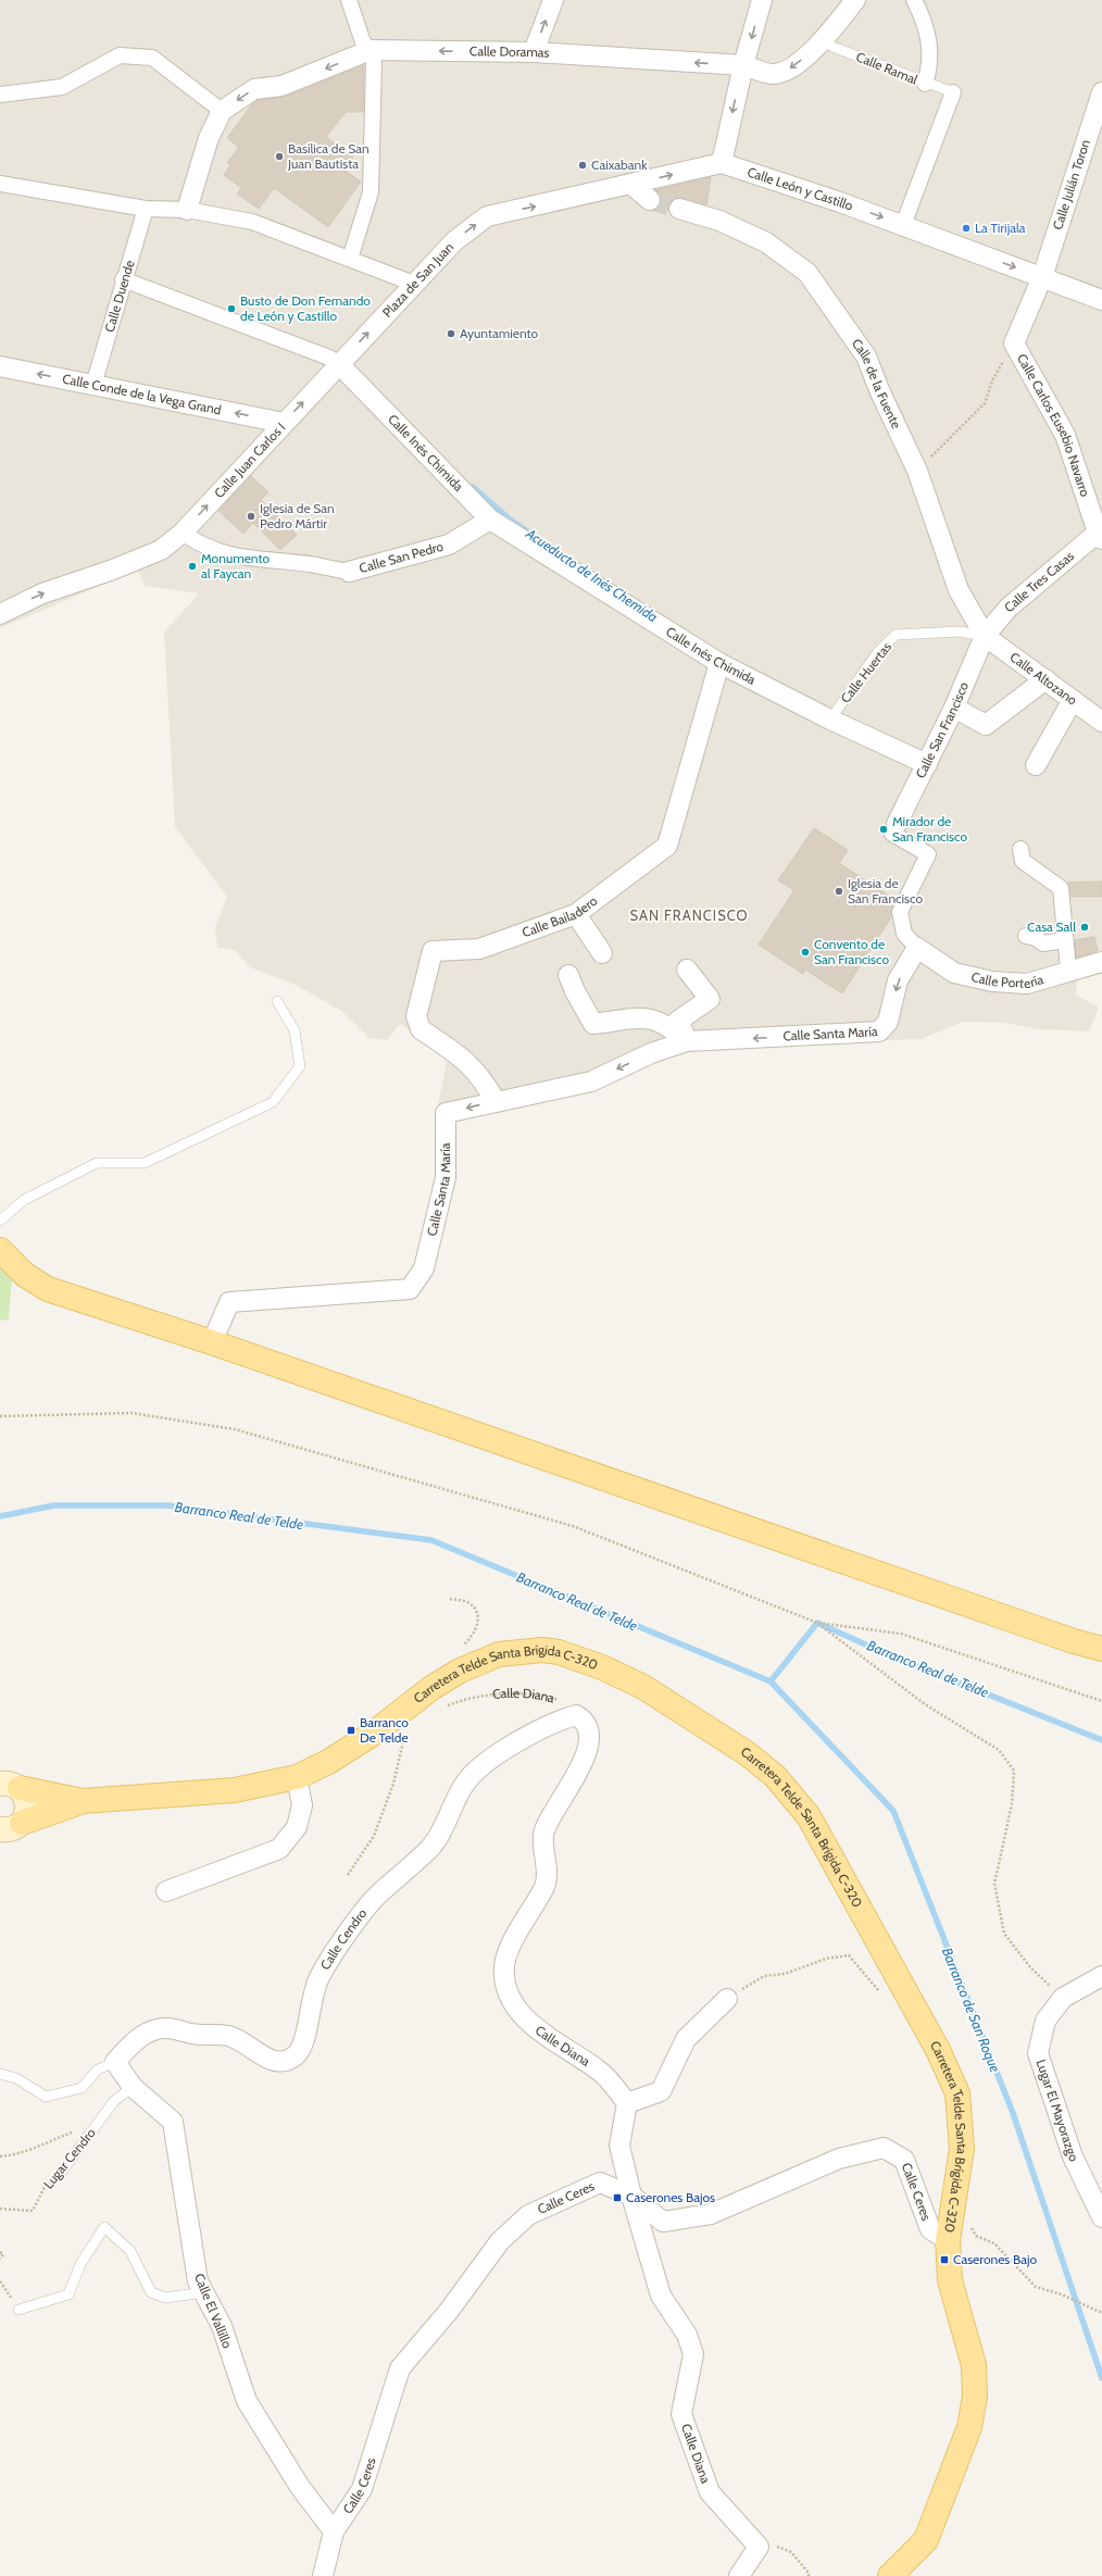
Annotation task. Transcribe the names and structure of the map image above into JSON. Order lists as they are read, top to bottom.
{
  "streets": {
    "main road": ["Carretera Telde Santa Brígida C-320"],
    "street": [
      "Calle Doramas",
      "Calle Julián Toron",
      "Calle León y Castillo",
      "Plaza de San Juan",
      "Calle Duende",
      "Calle de la Fuente",
      "Calle Conde de la Vega Grand",
      "Calle Carlos Eusebio Navarro",
      "Calle Inés Chimida",
      "Calle Juan Carlos I",
      "Calle San Pedro",
      "Calle Tres Casas",
      "Calle Altozano",
      "Calle San Francisco",
      "Calle Bailadero",
      "Calle Portería",
      "Calle Santa María",
      "Calle Diana",
      "Calle Cendro",
      "Lugar El Mayorazgo",
      "Calle Ceres",
      "Calle El Vallillo"
    ],
    "lane": ["Calle Ramal", "Calle Huertas", "Lugar Cendro"]
  },
  "crossings": [
    ["Calle Doramas", "Calle Ramal"],
    ["Calle Julián Toron", "Calle León y Castillo"],
    ["Calle Julián Toron", "Calle Carlos Eusebio Navarro"],
    ["Plaza de San Juan", "Calle Inés Chimida"],
    ["Plaza de San Juan", "Calle Juan Carlos I"],
    ["Calle Duende", "Calle Conde de la Vega Grand"],
    ["Calle de la Fuente", "Calle Tres Casas"],
    ["Calle de la Fuente", "Calle Huertas"],
    ["Calle de la Fuente", "Calle Altozano"],
    ["Calle de la Fuente", "Calle San Francisco"],
    ["Calle Conde de la Vega Grand", "Calle Juan Carlos I"],
    ["Calle Carlos Eusebio Navarro", "Calle Tres Casas"],
    ["Calle Inés Chimida", "Calle Juan Carlos I"],
    ["Calle Inés Chimida", "Calle San Pedro"],
    ["Calle Inés Chimida", "Calle Huertas"],
    ["Calle Inés Chimida", "Calle San Francisco"],
    ["Calle Inés Chimida", "Calle Bailadero"],
    ["Calle Juan Carlos I", "Calle San Pedro"],
    ["Calle Tres Casas", "Calle Huertas"],
    ["Calle Tres Casas", "Calle Altozano"],
    ["Calle Tres Casas", "Calle San Francisco"],
    ["Calle Huertas", "Calle Altozano"],
    ["Calle Huertas", "Calle San Francisco"],
    ["Calle Altozano", "Calle San Francisco"],
    ["Calle Bailadero", "Calle Santa María"],
    ["Calle Portería", "Calle Santa María"],
    ["Carretera Telde Santa Brígida C-320", "Calle Ceres"],
    ["Calle Diana", "Calle Cendro"],
    ["Calle Diana", "Calle Ceres"],
    ["Calle Cendro", "Calle El Vallillo"],
    ["Lugar Cendro", "Calle El Vallillo"],
    ["Calle Ceres", "Calle El Vallillo"]
  ],
  "one_way": [
    "Calle Doramas",
    "Calle León y Castillo",
    "Plaza de San Juan",
    "Calle Juan Carlos I",
    "Calle Santa María"
  ],
  "districts": ["SAN FRANCISCO"],
  "water": ["Acueducto de Inés Chemida", "Barranco Real de Telde", "Barranco de San Roque"],
  "places": {
    "other": [
      "Basílica de San Juan Bautista",
      "Caixabank",
      "La Tirijala",
      "Busto de Don Fernando de León y Castillo",
      "Ayuntamiento",
      "Iglesia de San Pedro Mártir",
      "Monumento al Faycan",
      "Mirador de San Francisco",
      "Iglesia de San Francisco",
      "Casa Sall",
      "Convento de San Francisco"
    ],
    "transit": ["Barranco De Telde", "Caserones Bajos", "Caserones Bajo"]
  }
}
